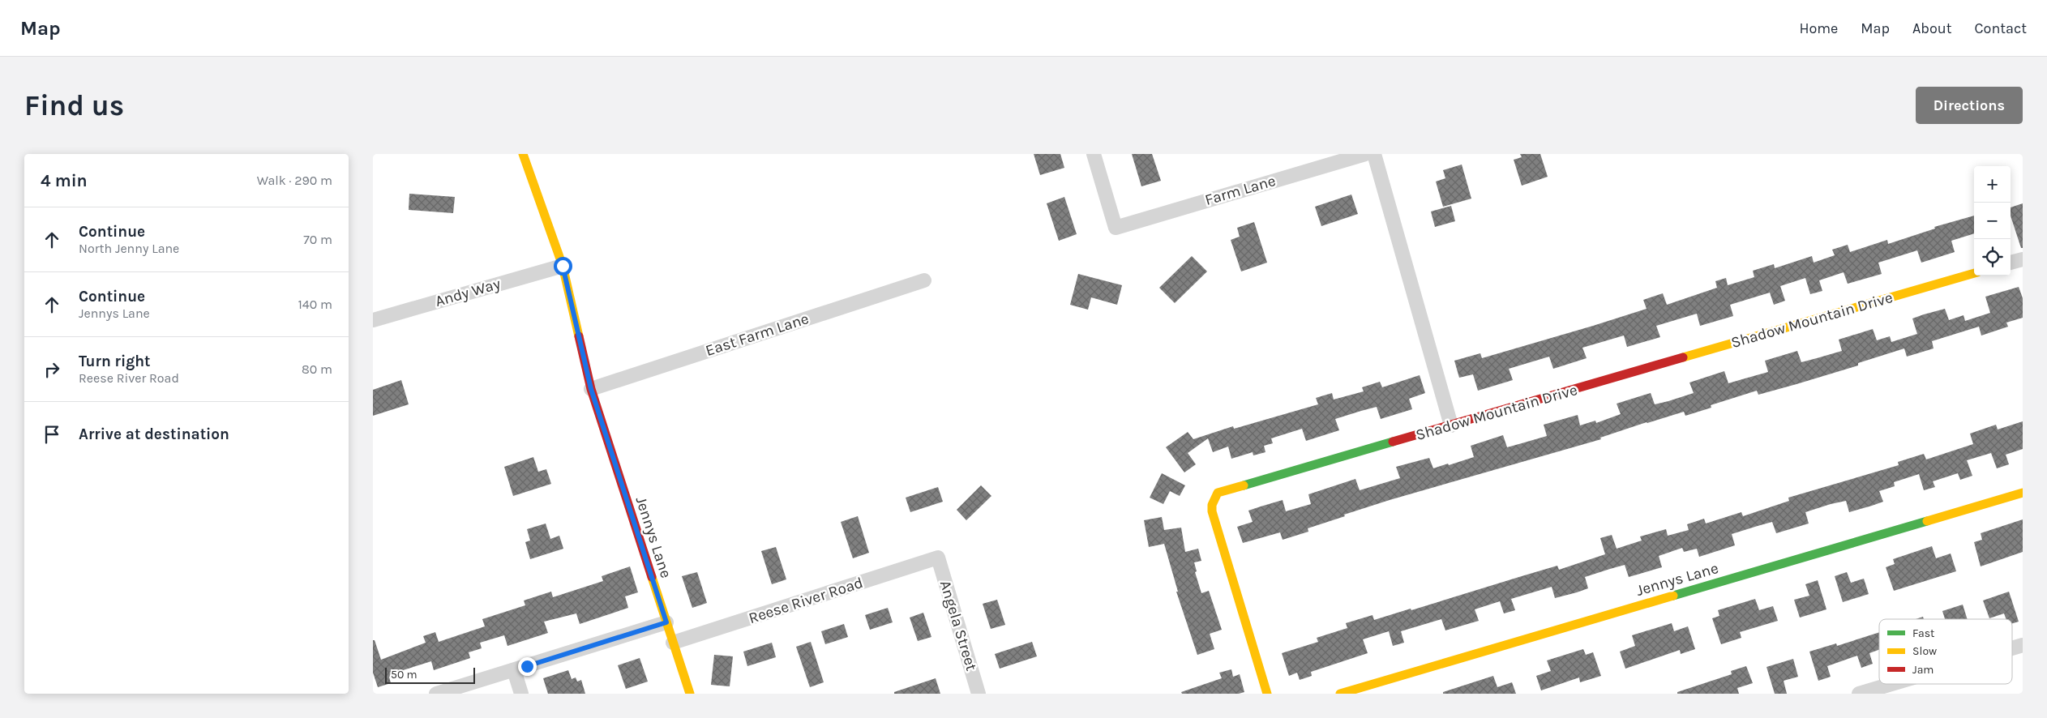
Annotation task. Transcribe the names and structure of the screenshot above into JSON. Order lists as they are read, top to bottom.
{
  "streets": {
    "street": [
      "Farm Lane",
      "Andy Way",
      "Shadow Mountain Drive",
      "East Farm Lane",
      "Jennys Lane",
      "Reese River Road",
      "Angela Street"
    ]
  },
  "crossings": [
    ["Andy Way", "Jennys Lane"],
    ["East Farm Lane", "Jennys Lane"],
    ["Jennys Lane", "Reese River Road"],
    ["Reese River Road", "Angela Street"]
  ],
  "legend": ["Fast", "Slow", "Jam"],
  "scale_bar": "50 m",
  "page": {
    "header": "Map",
    "nav": [
      "Home",
      "Map",
      "About",
      "Contact"
    ],
    "buttons": "Directions",
    "title": "Find us",
    "heading": ["4 min", "Walk · 290 m"],
    "map_buttons": ["+", "−"],
    "list": [
      ["Continue", "North Jenny Lane", "70 m"],
      ["Continue", "Jennys Lane", "140 m"],
      ["Turn right", "Reese River Road", "80 m"],
      "Arrive at destination"
    ],
    "scale": "50 m"
  }
}
